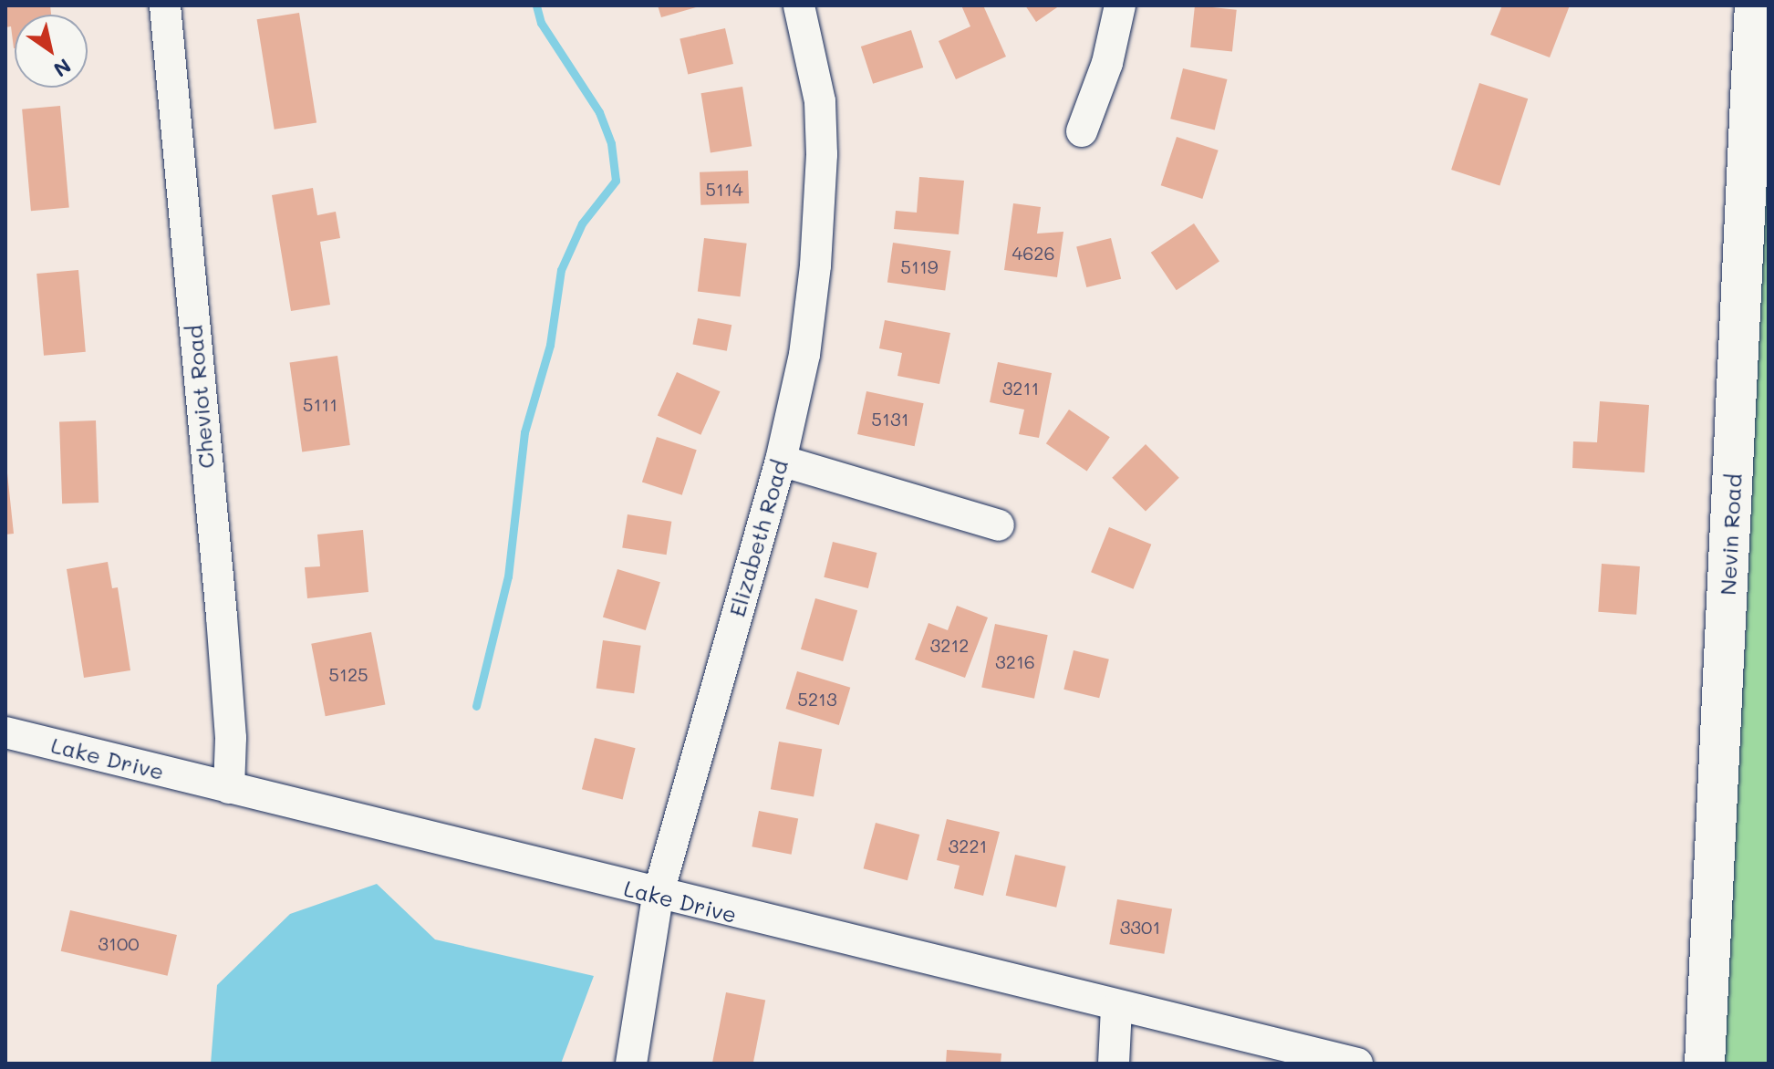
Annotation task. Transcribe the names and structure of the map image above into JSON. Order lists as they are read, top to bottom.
{
  "streets": {
    "main road": ["Nevin Road"],
    "street": ["Cheviot Road", "Elizabeth Road", "Lake Drive"]
  },
  "crossings": [
    ["Cheviot Road", "Lake Drive"],
    ["Elizabeth Road", "Lake Drive"]
  ],
  "house_numbers": [
    "5114",
    "4626",
    "5119",
    "3211",
    "5111",
    "5131",
    "3212",
    "3216",
    "5125",
    "5213",
    "3221",
    "3301",
    "3100"
  ],
  "north": "bottom right"
}
